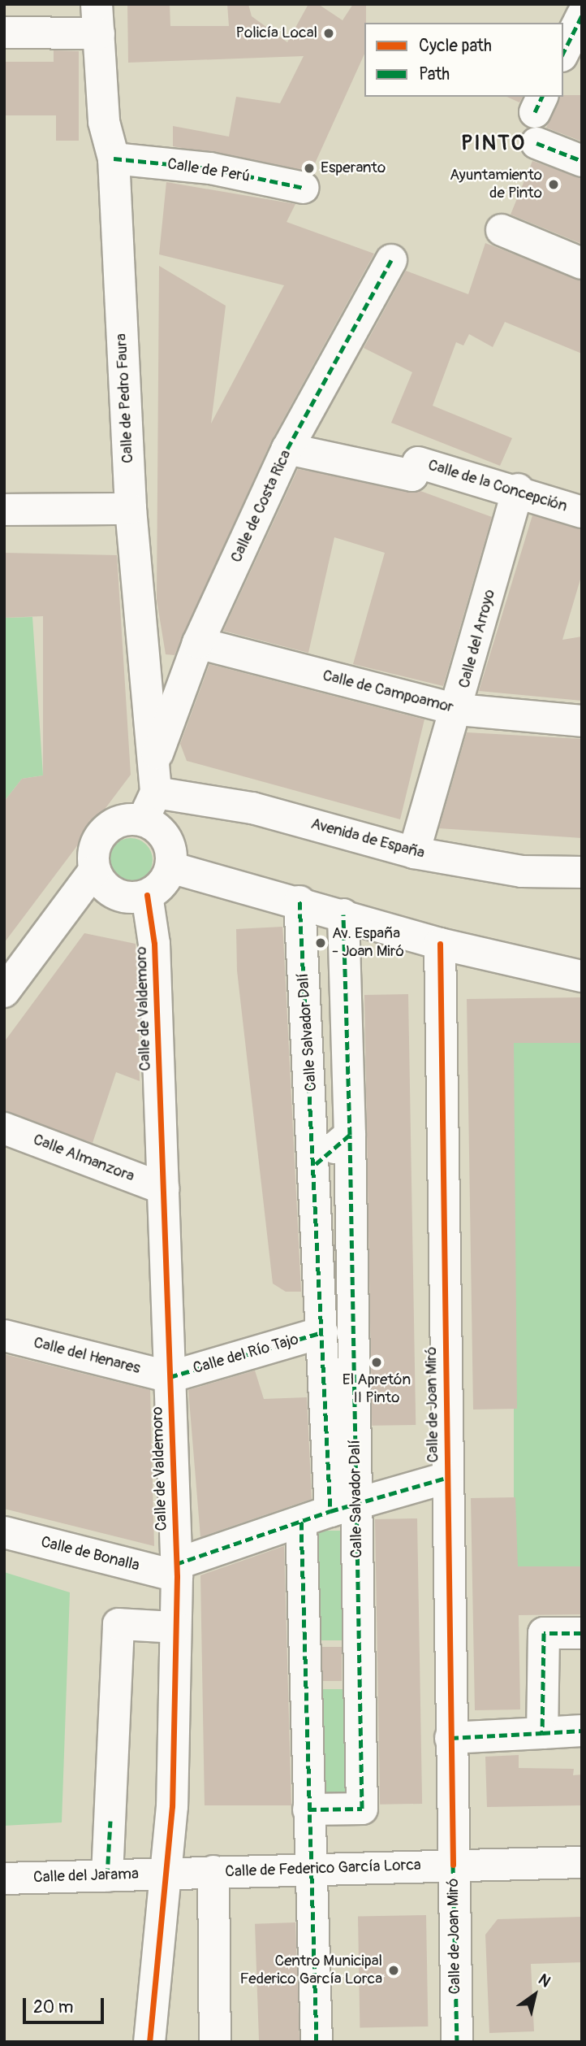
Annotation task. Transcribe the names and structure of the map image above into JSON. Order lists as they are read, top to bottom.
{
  "streets": {
    "street": [
      "Calle de Perú",
      "Calle de Pedro Faura",
      "Calle de la Concepción",
      "Calle de Costa Rica",
      "Calle del Arroyo",
      "Calle de Campoamor",
      "Avenida de España",
      "Calle de Valdemoro",
      "Calle Salvador Dalí",
      "Calle Almanzora",
      "Calle del Río Tajo",
      "Calle del Henares",
      "Calle de Joan Miró",
      "Calle de Bonalla",
      "Calle de Federico García Lorca",
      "Calle del Jarama"
    ]
  },
  "crossings": [
    ["Calle de Perú", "Calle de Pedro Faura"],
    ["Calle de Pedro Faura", "Calle de Costa Rica"],
    ["Calle de Pedro Faura", "Avenida de España"],
    ["Calle de la Concepción", "Calle de Costa Rica"],
    ["Calle de la Concepción", "Calle del Arroyo"],
    ["Calle de Costa Rica", "Calle de Campoamor"],
    ["Calle de Costa Rica", "Avenida de España"],
    ["Calle de Costa Rica", "Calle de Valdemoro"],
    ["Calle del Arroyo", "Calle de Campoamor"],
    ["Calle del Arroyo", "Avenida de España"],
    ["Calle de Valdemoro", "Calle Almanzora"],
    ["Calle de Valdemoro", "Calle del Río Tajo"],
    ["Calle de Valdemoro", "Calle del Henares"],
    ["Calle de Valdemoro", "Calle de Bonalla"],
    ["Calle de Valdemoro", "Calle de Federico García Lorca"],
    ["Calle de Valdemoro", "Calle del Jarama"],
    ["Calle Salvador Dalí", "Calle del Río Tajo"],
    ["Calle del Río Tajo", "Calle del Henares"],
    ["Calle de Joan Miró", "Calle de Federico García Lorca"],
    ["Calle de Federico García Lorca", "Calle del Jarama"]
  ],
  "districts": ["PINTO"],
  "places": [
    "Policía Local",
    "Esperanto",
    "Ayuntamiento de Pinto",
    "Av. España - Joan Miró",
    "El Apretón II Pinto",
    "Centro Municipal Federico García Lorca"
  ],
  "legend": ["Cycle path", "Path"],
  "scale_bar": "20 m",
  "north": "top right"
}
